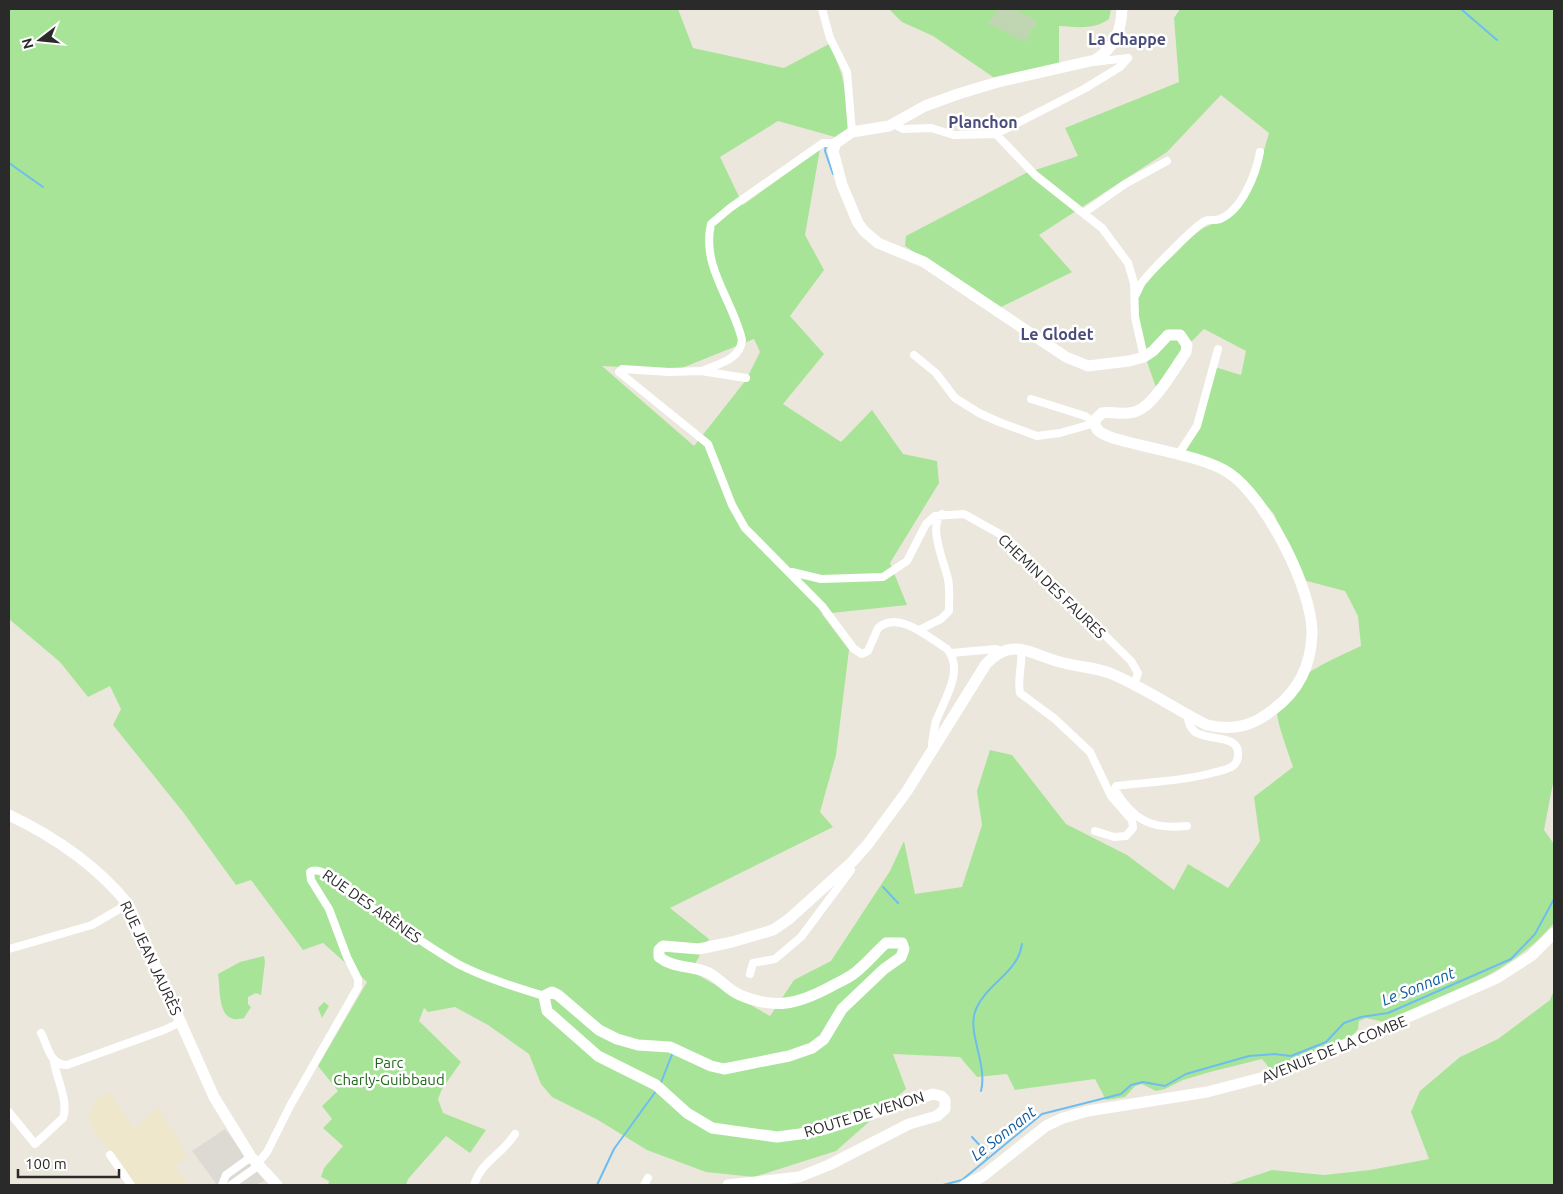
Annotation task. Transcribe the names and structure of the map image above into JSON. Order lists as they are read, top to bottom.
{
  "streets": {
    "street": [
      "CHEMIN DES FAURES",
      "RUE DES ARÈNES",
      "RUE JEAN JAURÈS",
      "AVENUE DE LA COMBE",
      "ROUTE DE VENON"
    ]
  },
  "crossings": [
    ["RUE DES ARÈNES", "RUE JEAN JAURÈS"],
    ["RUE DES ARÈNES", "ROUTE DE VENON"]
  ],
  "districts": ["La Chappe", "Planchon", "Le Glodet"],
  "water": ["Le Sonnant"],
  "parks": ["Parc Charly-Guibbaud"],
  "scale_bar": "100 m",
  "north": "left"
}
